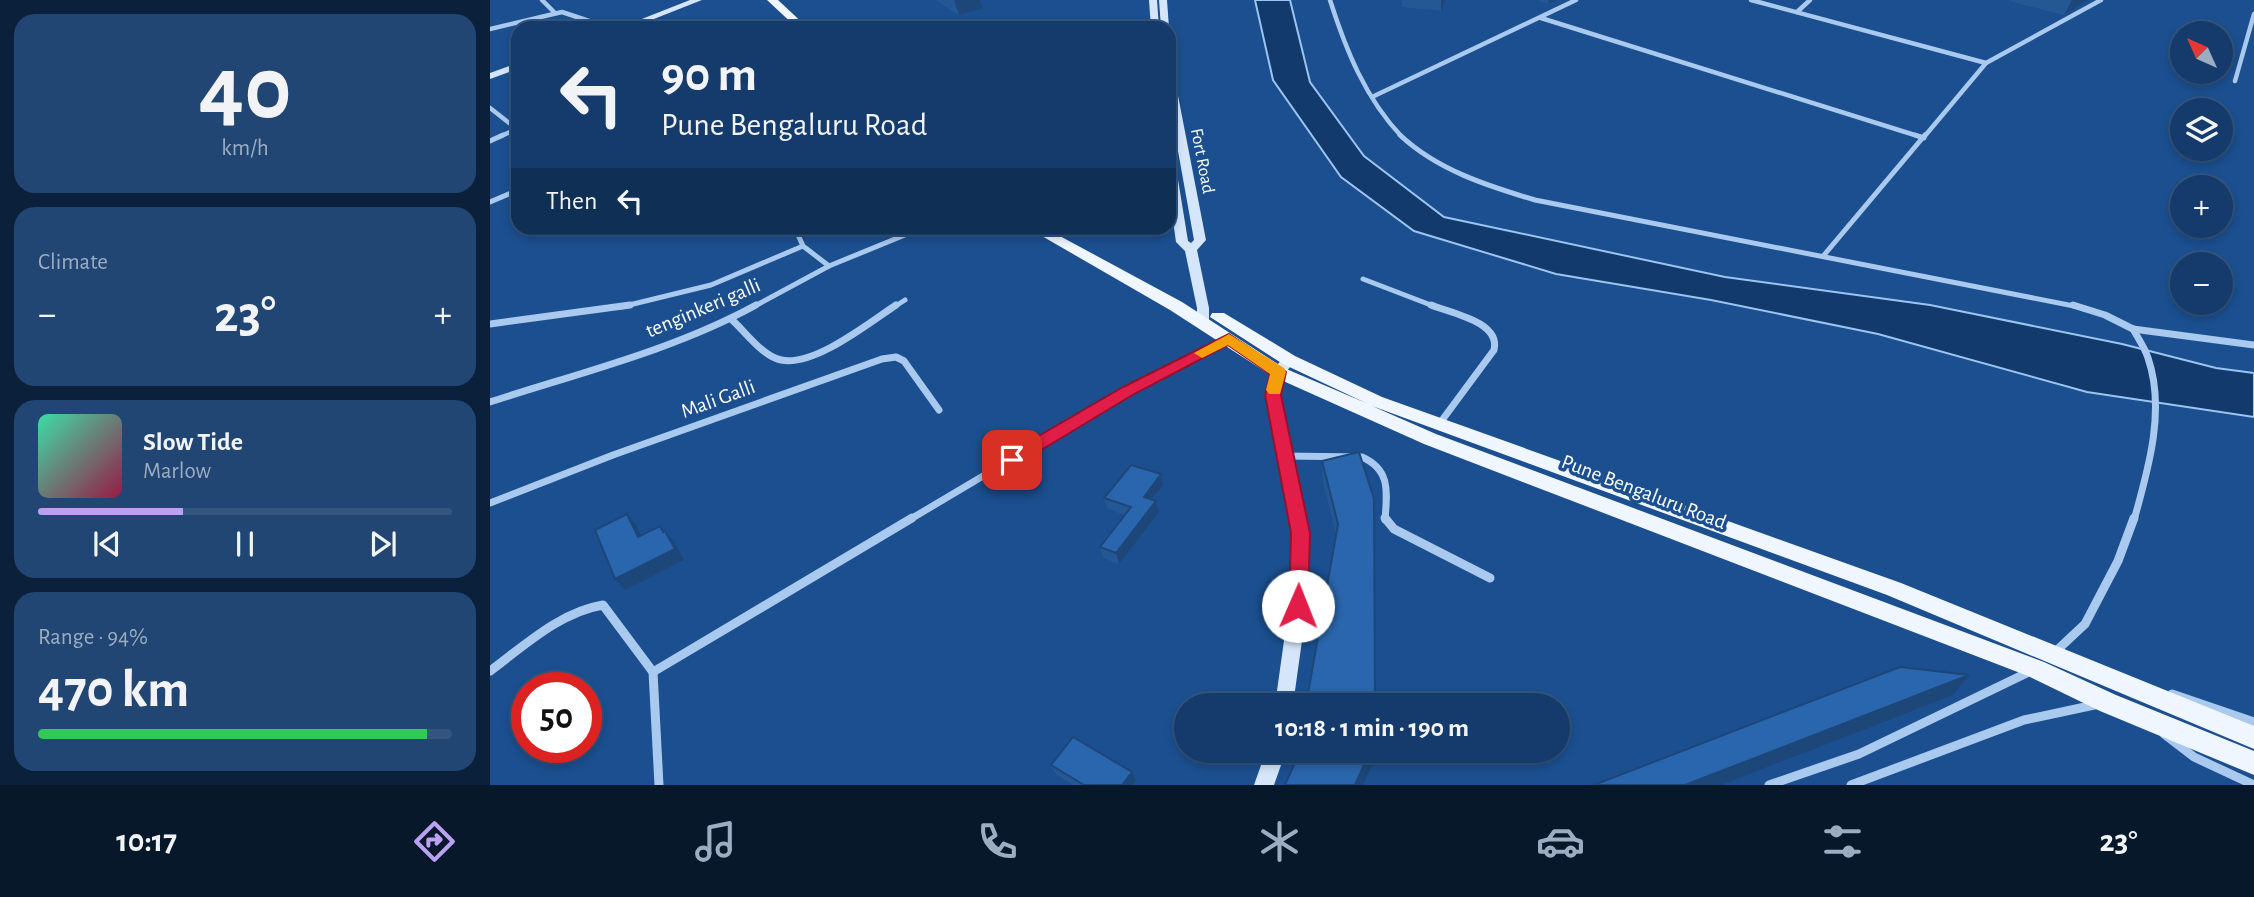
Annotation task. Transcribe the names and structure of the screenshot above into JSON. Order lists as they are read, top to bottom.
{
  "streets": {
    "main road": ["Fort Road", "Pune Bengaluru Road"],
    "street": ["tenginkeri galli", "Mali Galli"]
  },
  "crossings": [
    ["Fort Road", "Pune Bengaluru Road"]
  ],
  "north": "top left",
  "page": {
    "tile": [
      ["40", "km/h"],
      "Climate",
      ["Range · 94%", "470 km"]
    ],
    "map_buttons": ["+", "−"],
    "turn": ["90 m", "Pune Bengaluru Road"],
    "then": "Then",
    "heat": ["−", "23°", "+"],
    "song": ["Slow Tide", "Marlow"],
    "limit": "50",
    "trip": "10:18 · 1 min · 190 m",
    "tabs": ["10:17", "23°"]
  }
}
